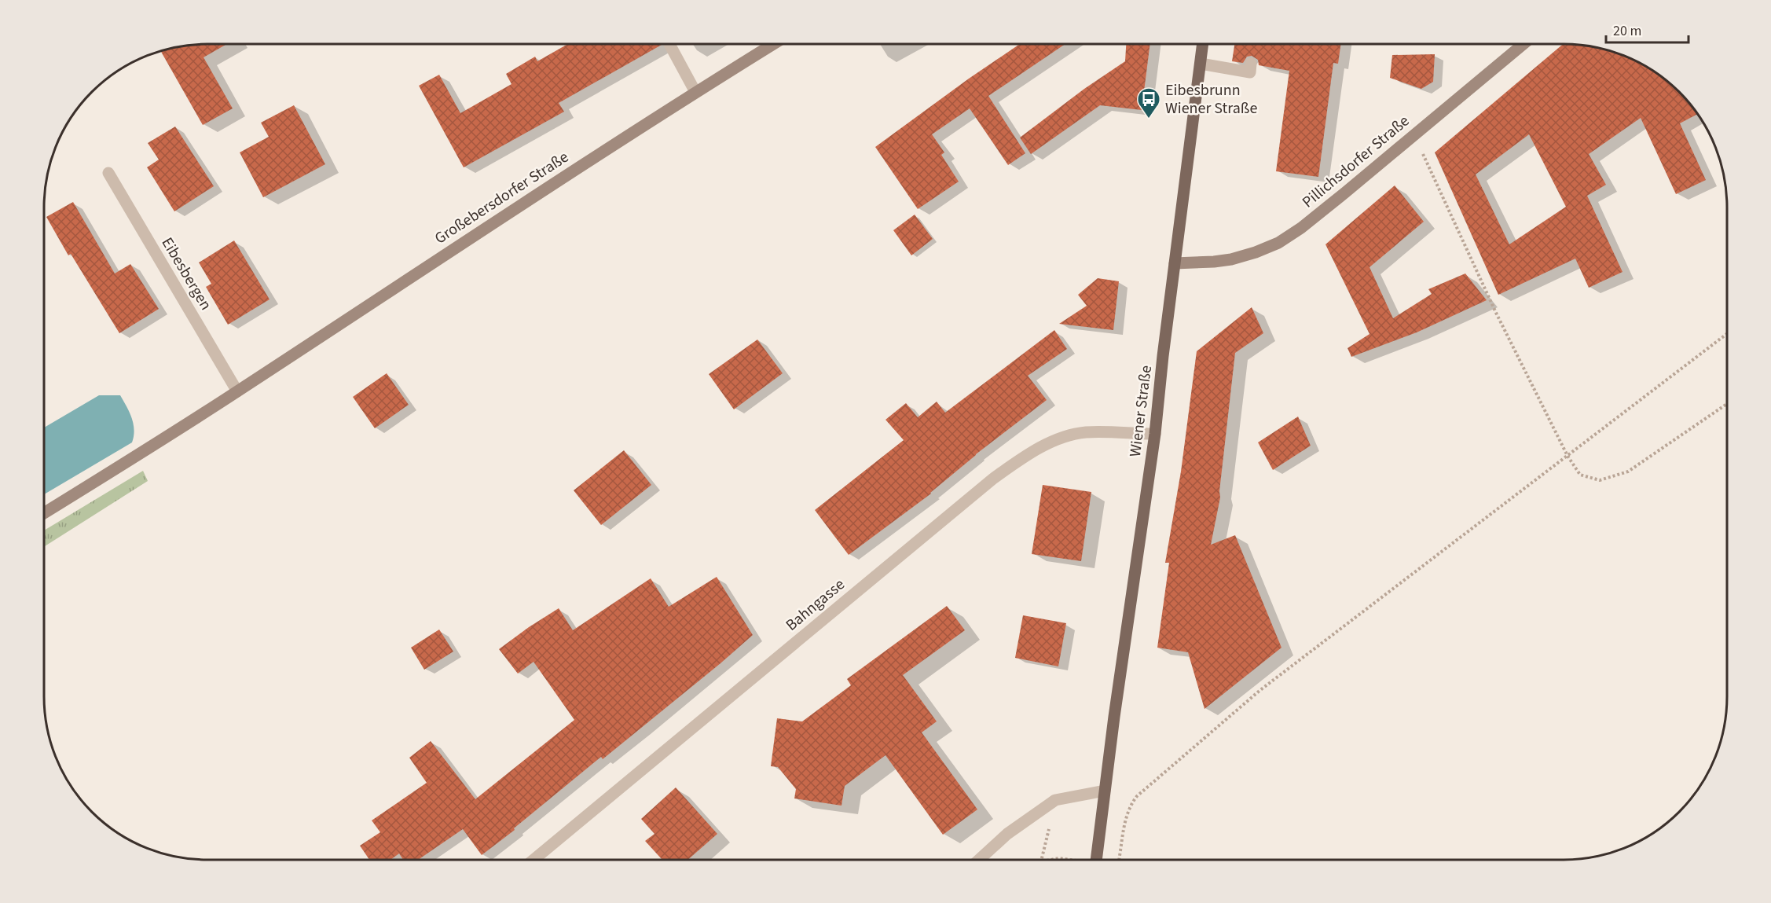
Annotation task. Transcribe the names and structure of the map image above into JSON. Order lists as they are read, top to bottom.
{
  "streets": {
    "main road": ["Wiener Straße"],
    "street": [
      "Pillichsdorfer Straße",
      "Großebersdorfer Straße",
      "Eibesbergen",
      "Bahngasse"
    ]
  },
  "crossings": [
    ["Pillichsdorfer Straße", "Wiener Straße"],
    ["Großebersdorfer Straße", "Eibesbergen"],
    ["Wiener Straße", "Bahngasse"]
  ],
  "places": {
    "bus stop": ["Eibesbrunn Wiener Straße"]
  },
  "scale_bar": "20 m"
}
